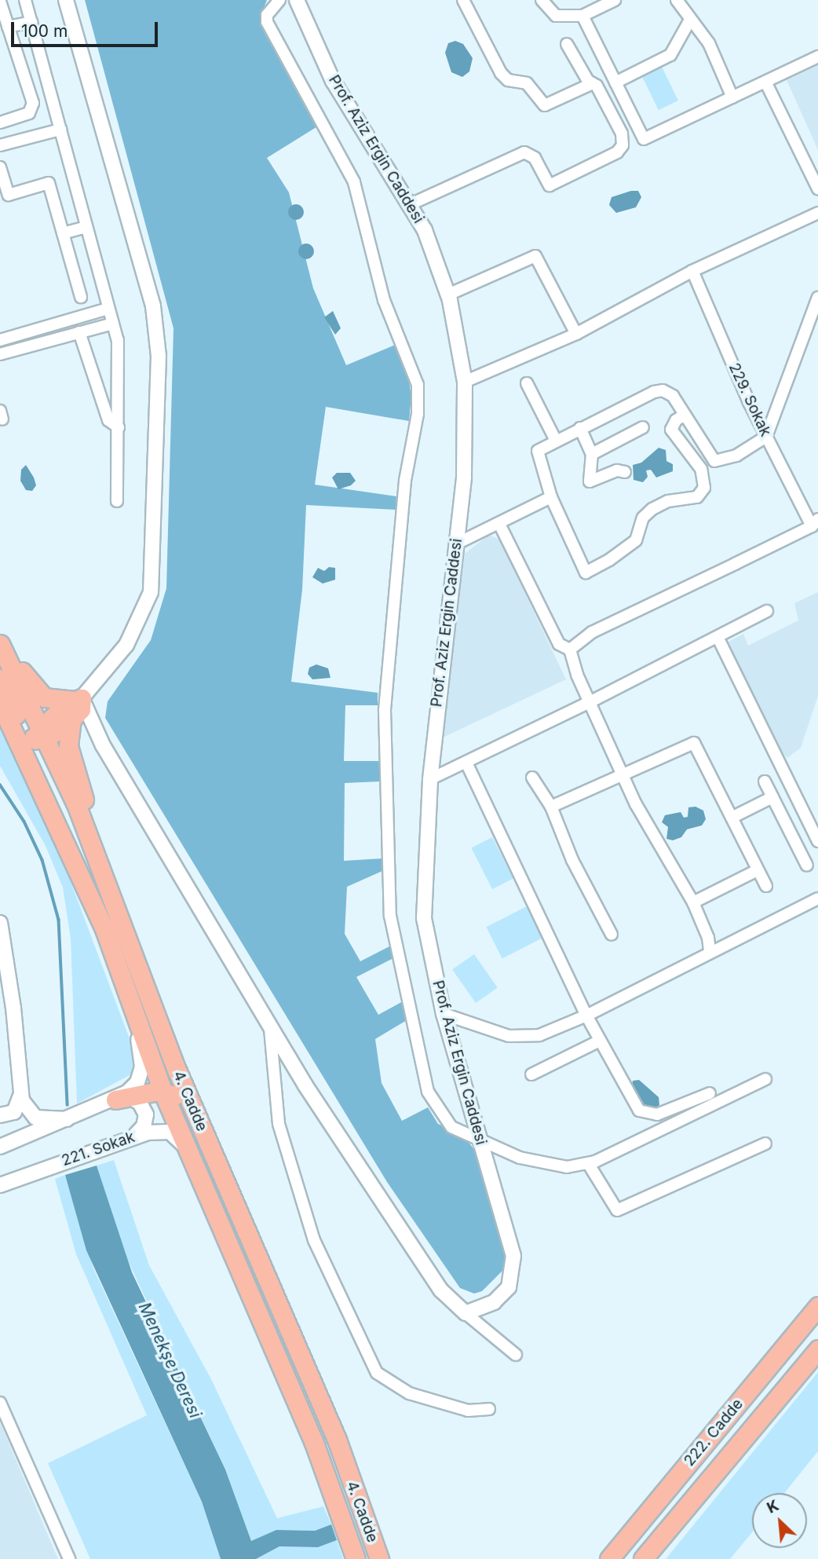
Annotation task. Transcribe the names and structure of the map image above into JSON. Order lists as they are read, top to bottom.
{
  "streets": {
    "main road": ["4. Cadde", "222. Cadde"],
    "street": ["Prof. Aziz Ergin Caddesi", "229. Sokak", "221. Sokak"]
  },
  "crossings": [
    ["4. Cadde", "221. Sokak"]
  ],
  "water": ["Menekşe Deresi"],
  "scale_bar": "100 m",
  "north": "top left"
}
